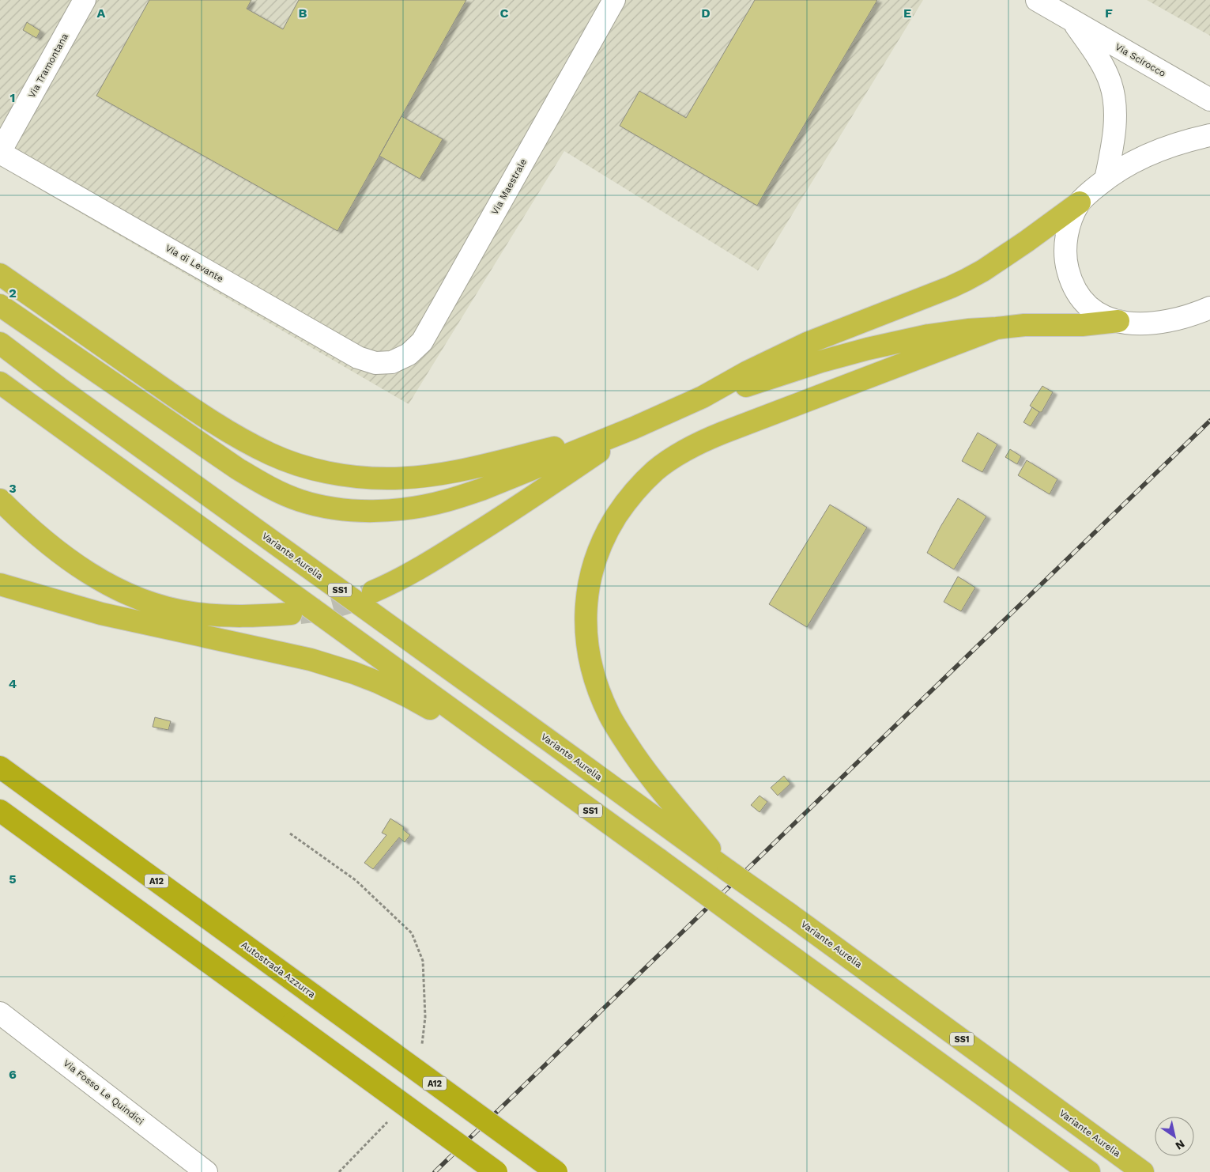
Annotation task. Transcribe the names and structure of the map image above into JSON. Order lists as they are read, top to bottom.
{
  "streets": {
    "highway": [
      "Variante Aurelia",
      "SS1",
      "A12",
      "Autostrada Azzurra"
    ],
    "street": [
      "Via Scirocco",
      "Via Tramontana",
      "Via Maestrale",
      "Via di Levante",
      "Via Fosso Le Quindici"
    ]
  },
  "crossings": [
    ["Via Tramontana", "Via di Levante"],
    ["Via Maestrale", "Via di Levante"]
  ],
  "north": "bottom right",
  "grid": {
    "columns": [
      "A",
      "B",
      "C",
      "D",
      "E",
      "F"
    ],
    "rows": [
      "1",
      "2",
      "3",
      "4",
      "5",
      "6"
    ]
  }
}
